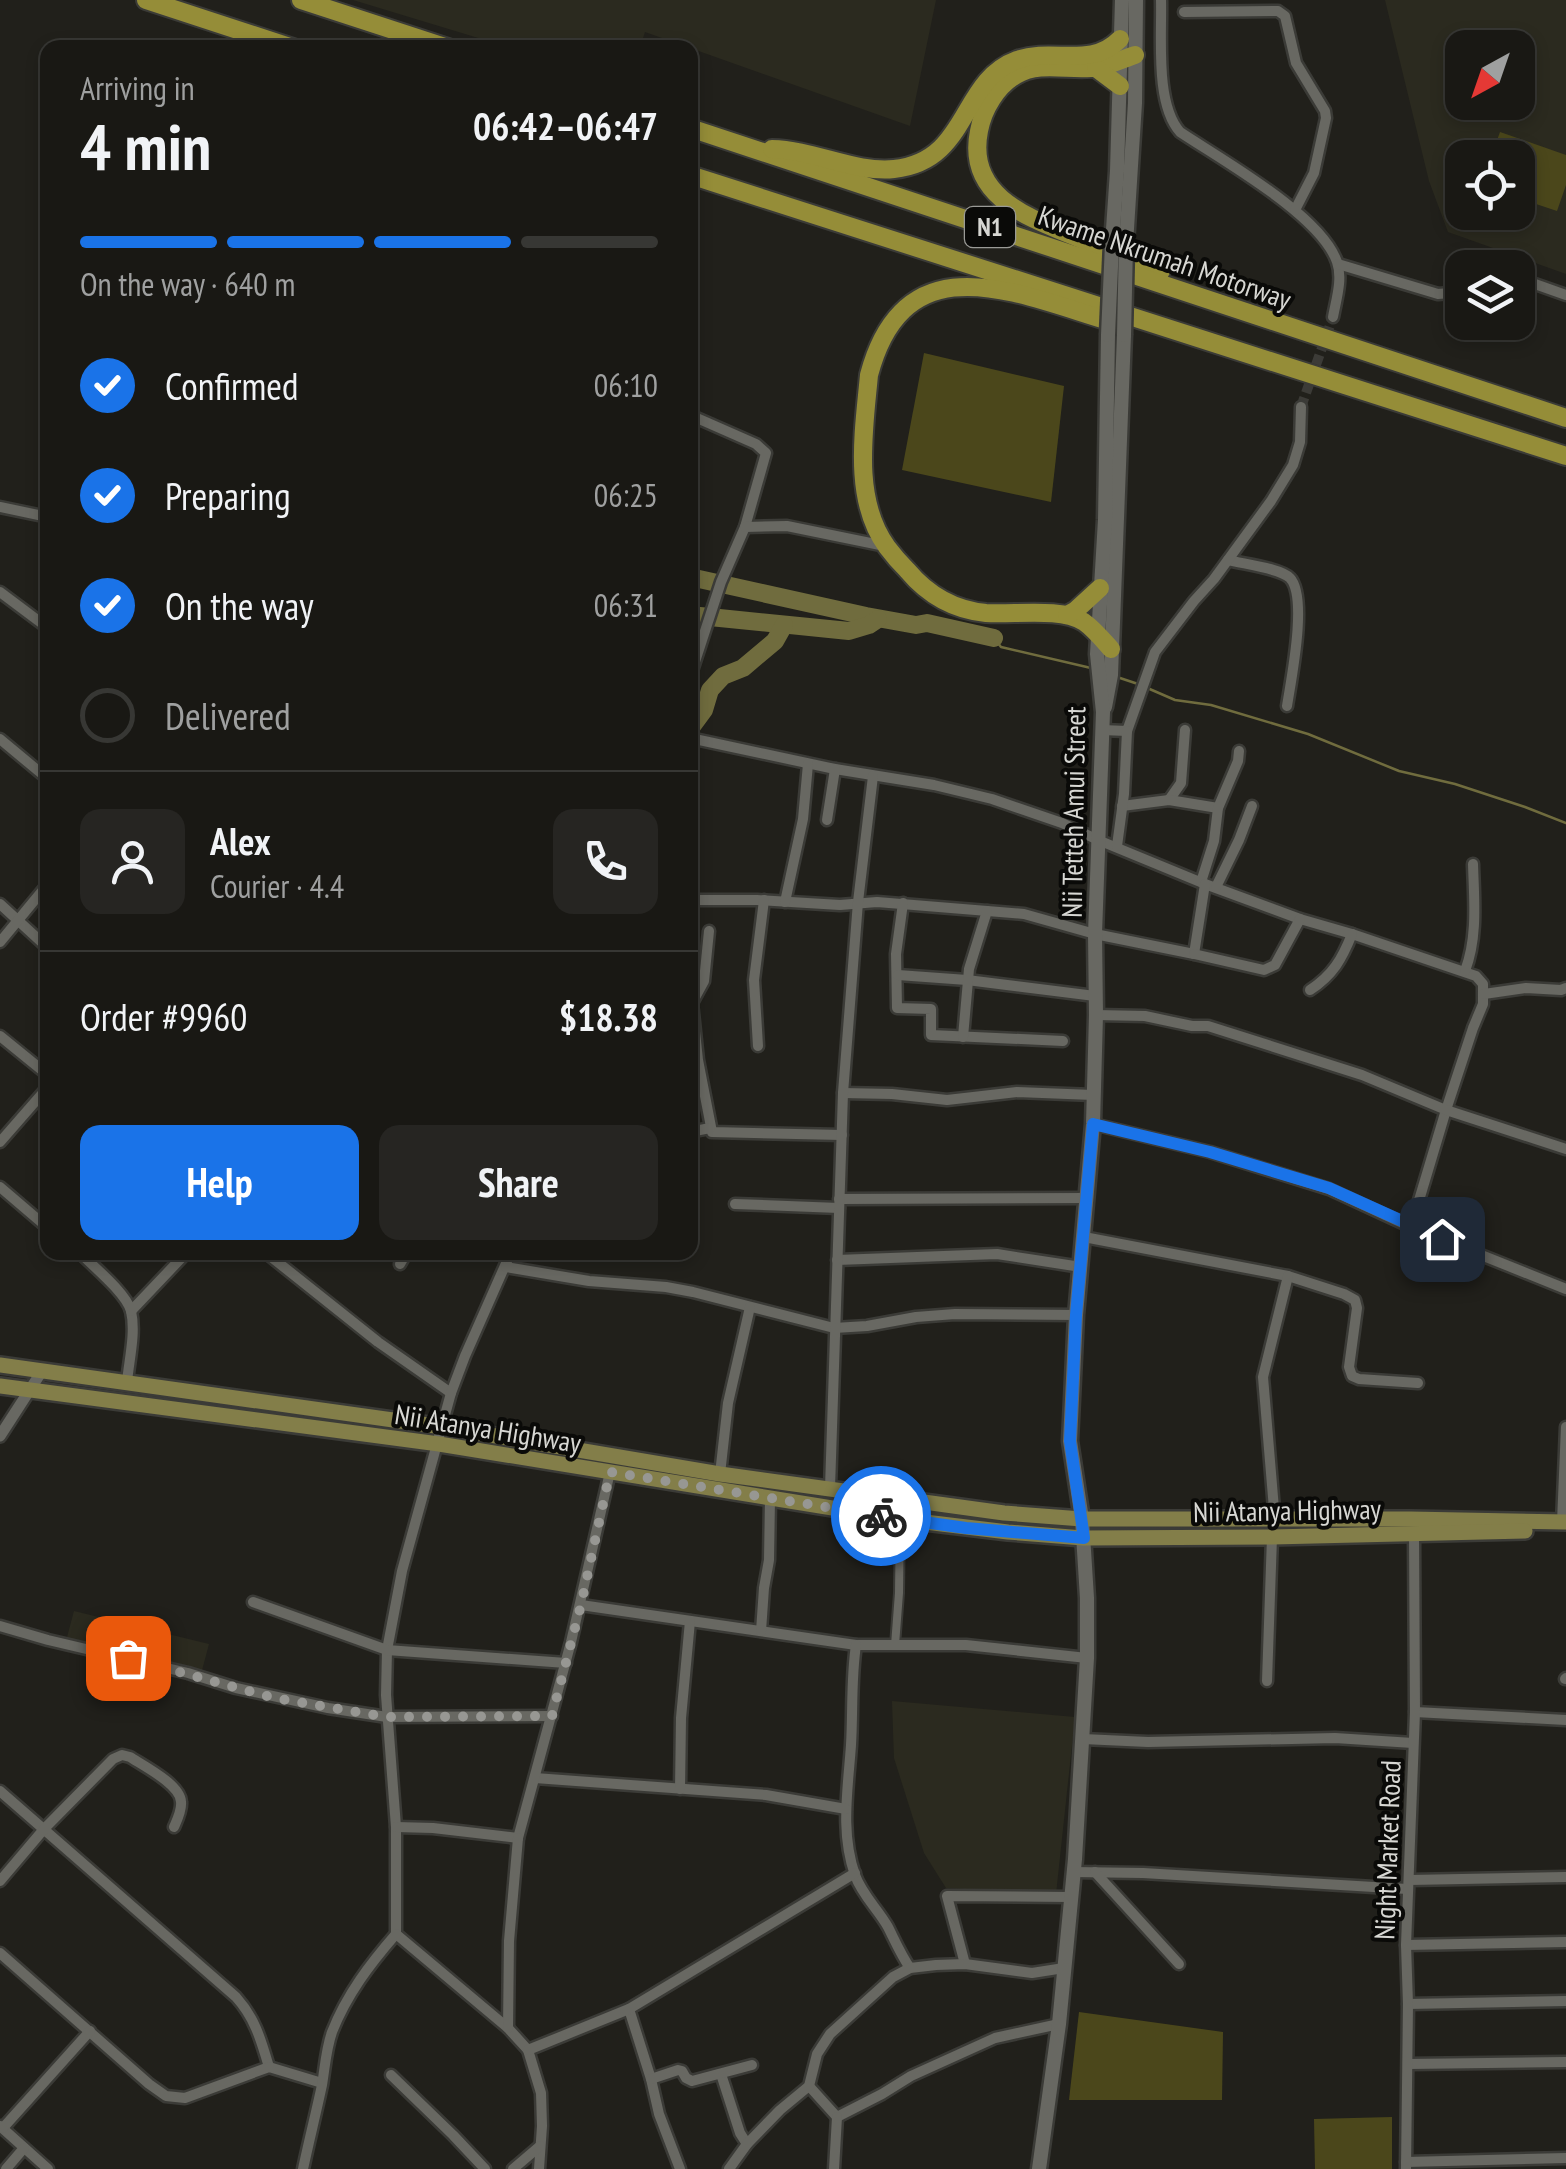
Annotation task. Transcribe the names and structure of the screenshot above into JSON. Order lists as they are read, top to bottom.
{
  "streets": {
    "highway": ["N1", "Kwame Nkrumah Motorway"],
    "main road": ["Nii Tetteh Amui Street", "Nii Atanya Highway"],
    "street": ["Night Market Road"]
  },
  "crossings": [
    ["Nii Tetteh Amui Street", "Nii Atanya Highway"],
    ["Nii Atanya Highway", "Night Market Road"]
  ],
  "north": "bottom left",
  "page": {
    "heading": ["4 min", "Arriving in", "06:42–06:47"],
    "panel": [
      "Alex",
      "Courier · 4.4",
      "Order #9960",
      "$18.38"
    ],
    "bar": "On the way · 640 m",
    "list": [
      ["Confirmed", "06:10"],
      ["Preparing", "06:25"],
      ["On the way", "06:31"],
      "Delivered"
    ],
    "buttons": ["Help", "Share"]
  }
}
